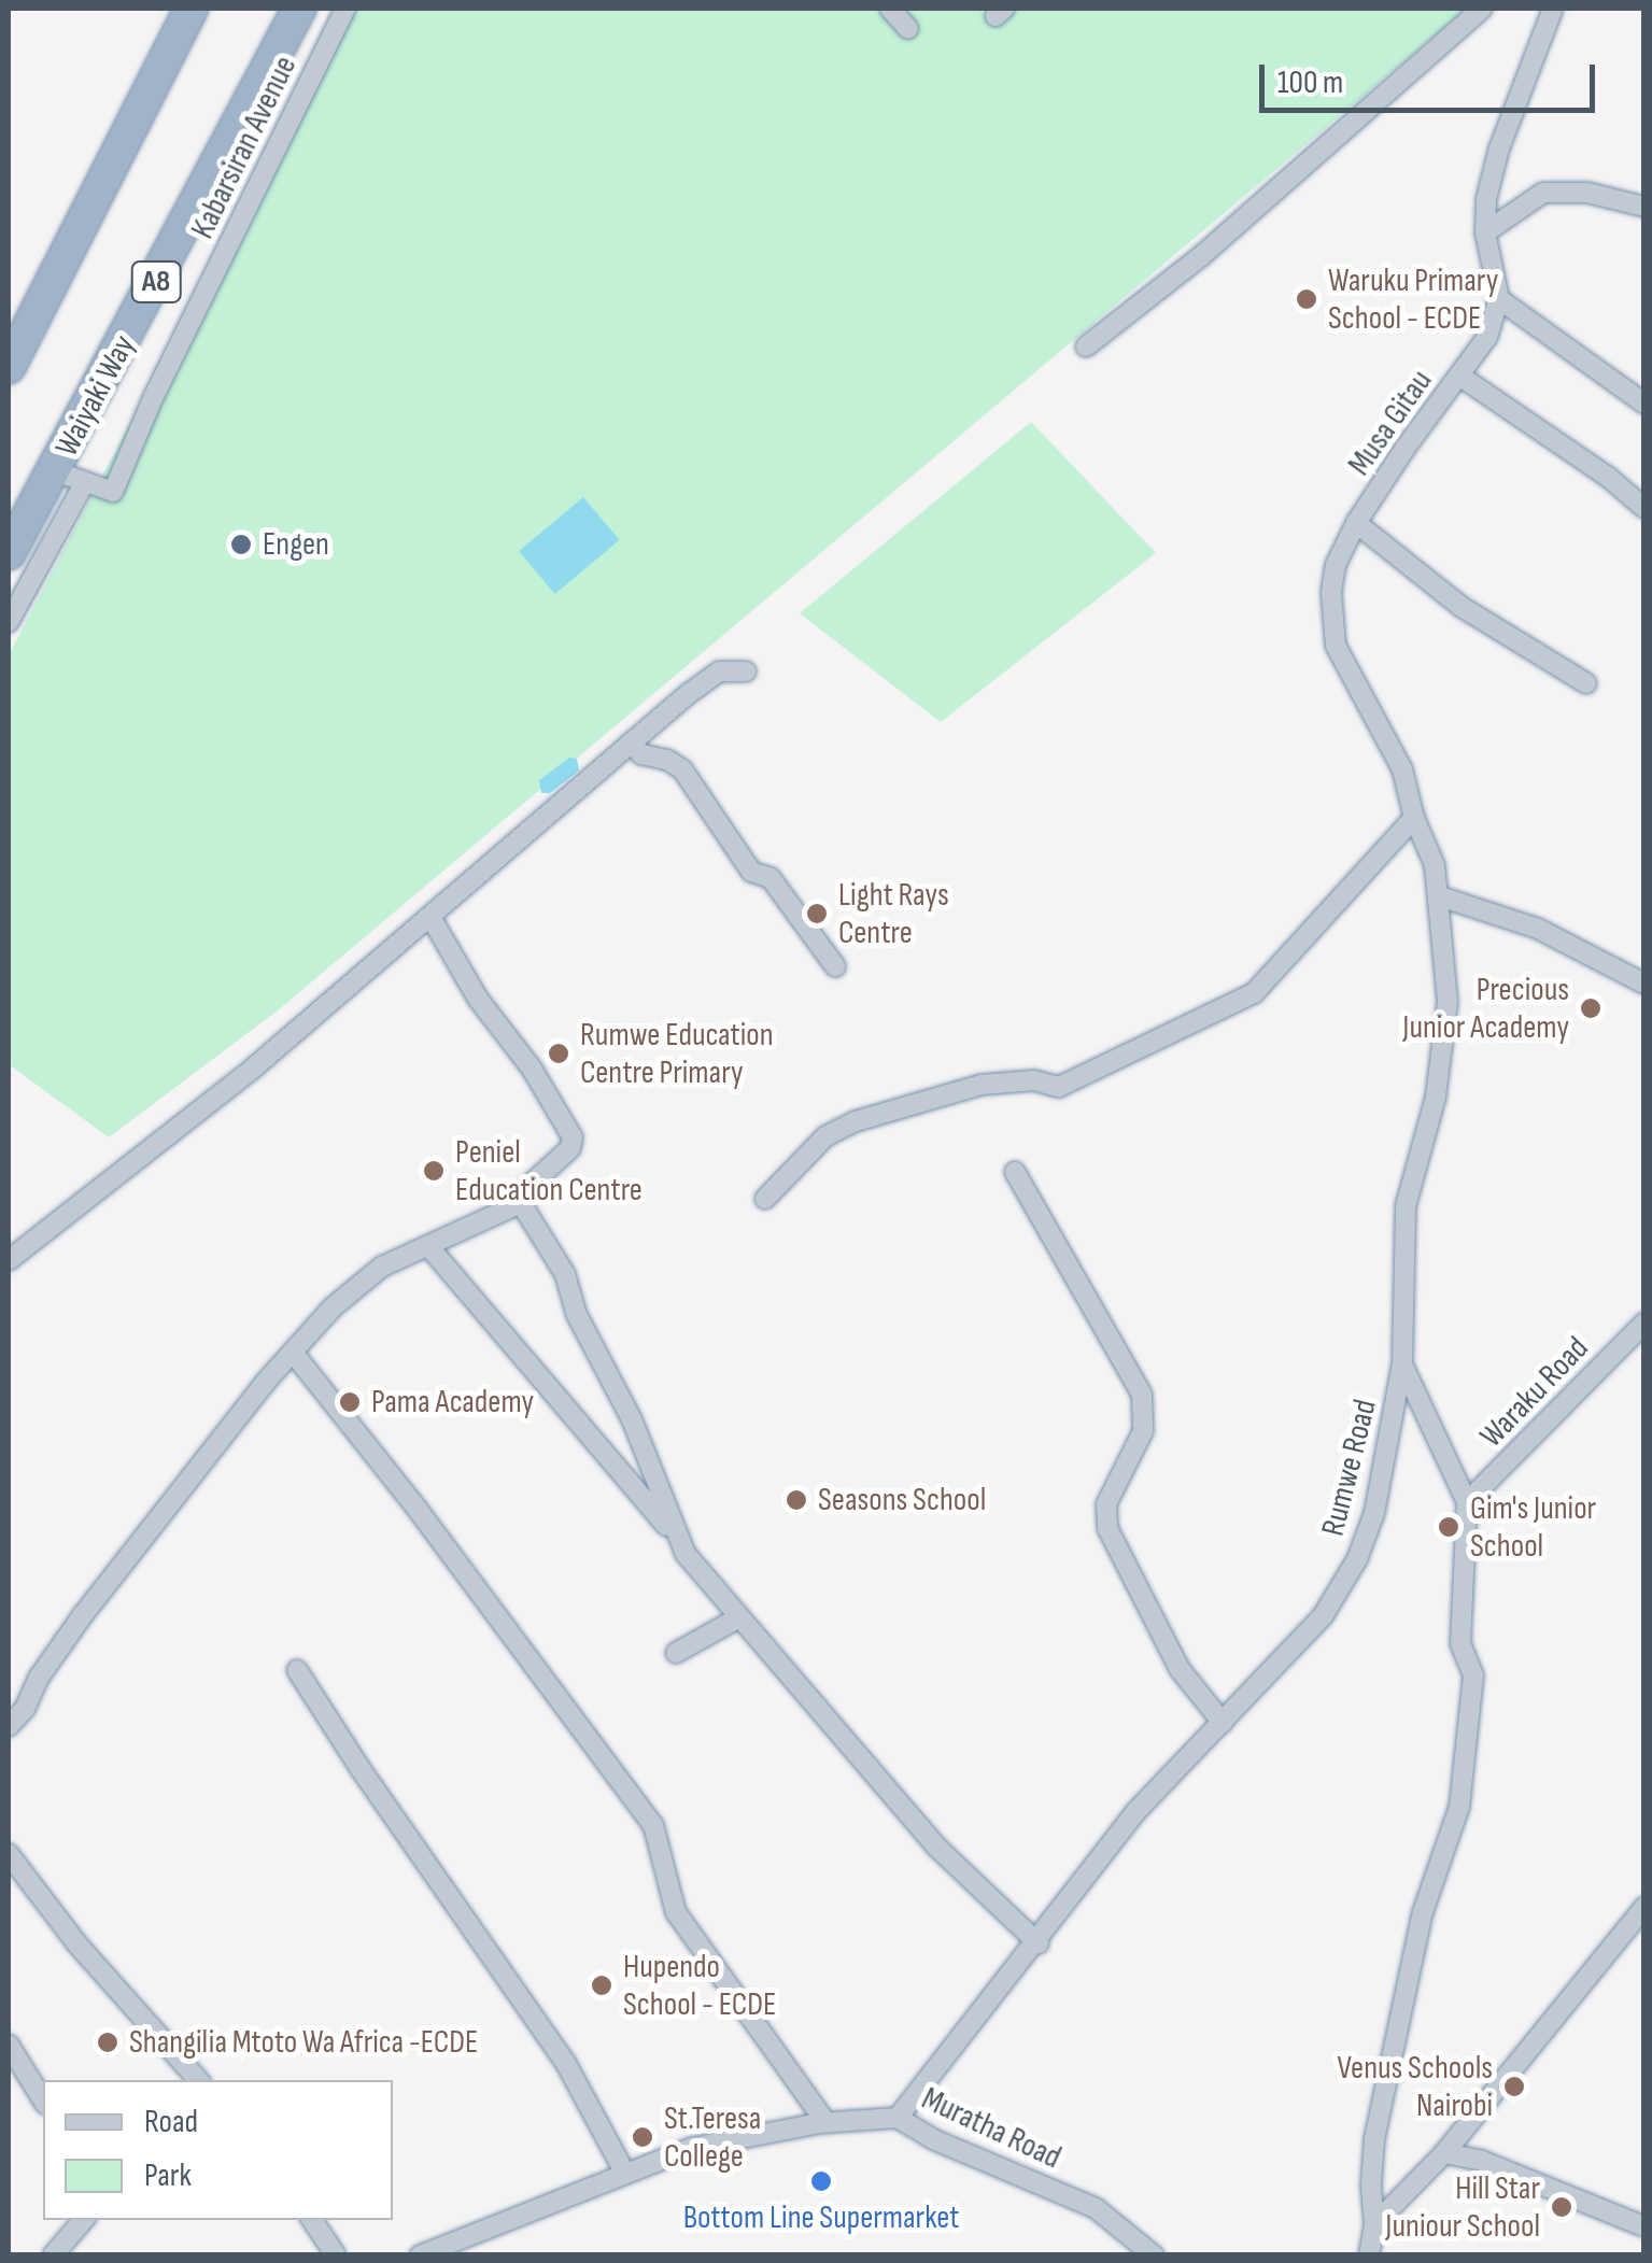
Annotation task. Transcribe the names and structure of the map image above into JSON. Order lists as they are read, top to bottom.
{
  "streets": {
    "highway": ["A8", "Waiyaki Way"],
    "street": [
      "Kabarsiran Avenue",
      "Musa Gitau",
      "Waraku Road",
      "Rumwe Road",
      "Muratha Road"
    ]
  },
  "crossings": [
    ["Kabarsiran Avenue", "Waiyaki Way"],
    ["Musa Gitau", "Rumwe Road"],
    ["Rumwe Road", "Muratha Road"]
  ],
  "places": [
    "Waruku Primary School - ECDE",
    "Engen",
    "Light Rays Centre",
    "Precious Junior Academy",
    "Rumwe Education Centre Primary",
    "Peniel Education Centre",
    "Pama Academy",
    "Seasons School",
    "Gim's Junior School",
    "Hupendo School - ECDE",
    "Shangilia Mtoto Wa Africa -ECDE",
    "Venus Schools Nairobi",
    "St.Teresa College",
    "Bottom Line Supermarket",
    "Hill Star Juniour School"
  ],
  "legend": ["Road", "Park"],
  "scale_bar": "100 m"
}
